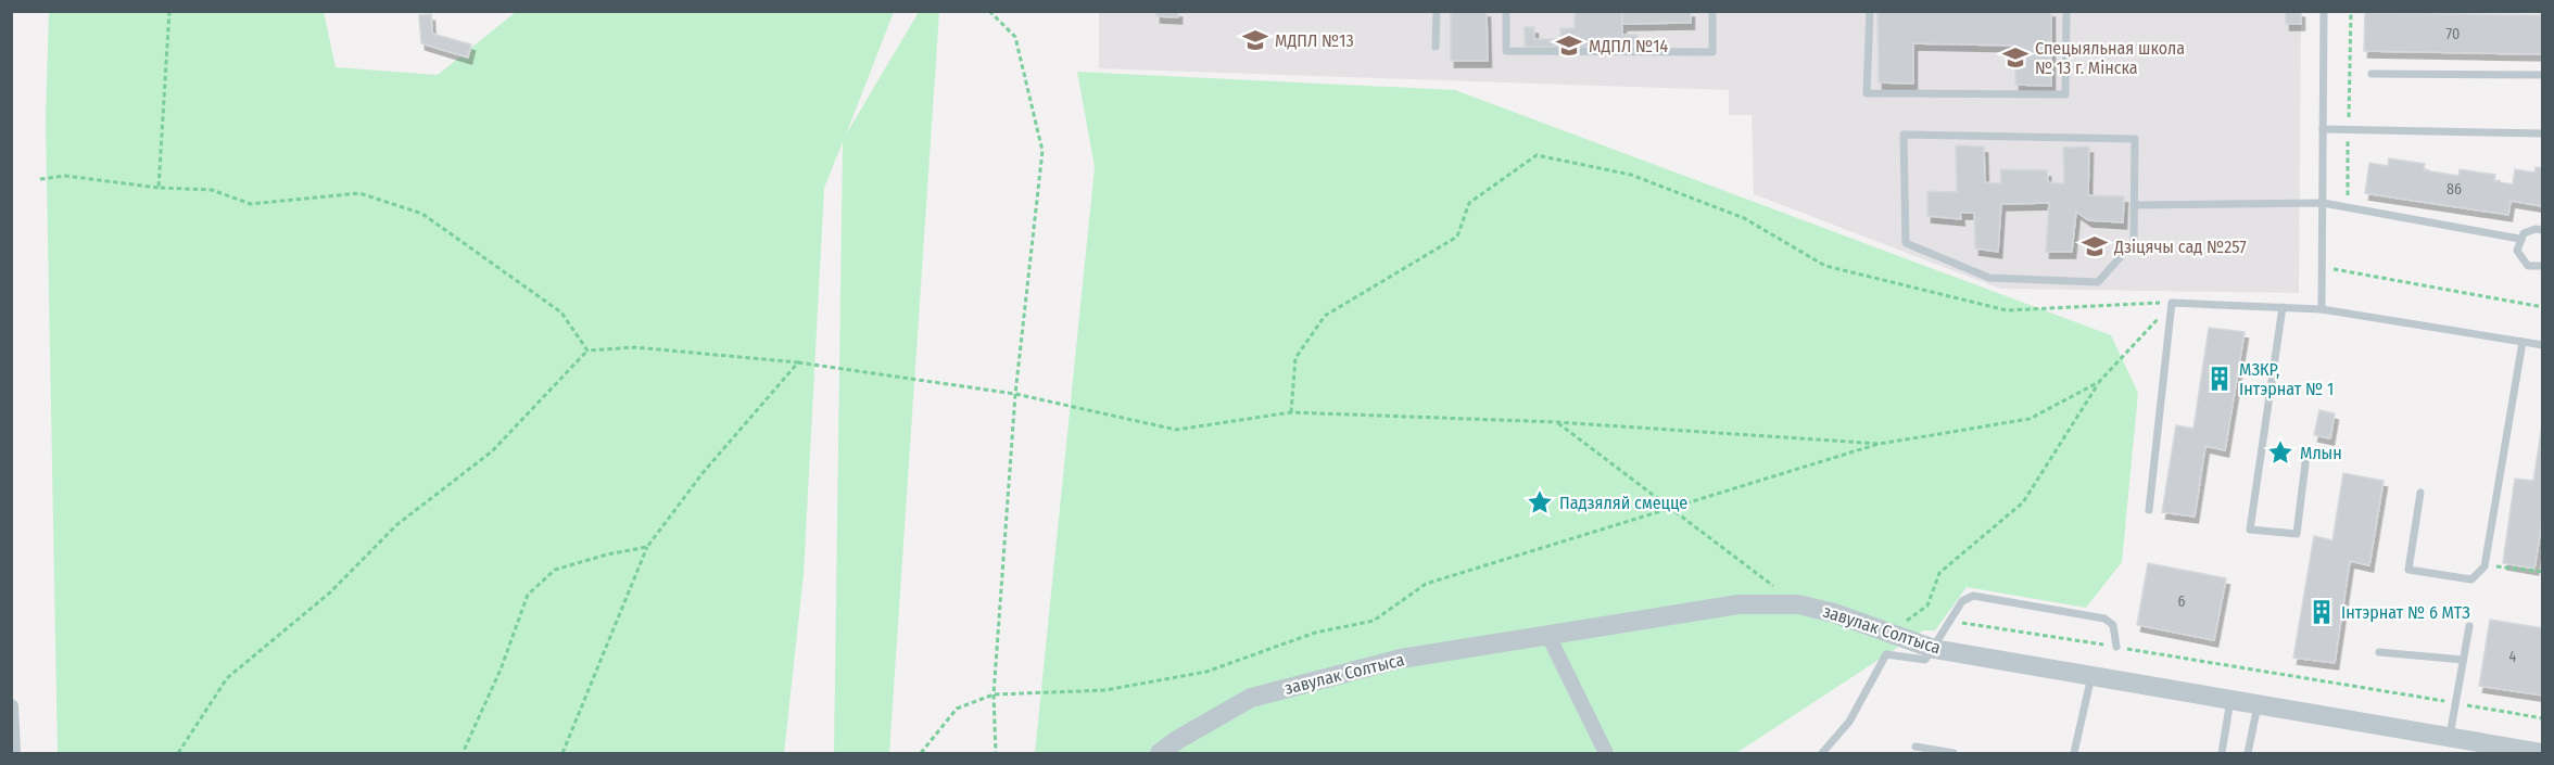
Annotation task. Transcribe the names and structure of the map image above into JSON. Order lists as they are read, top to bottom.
{
  "streets": {
    "street": ["завулак Солтыса"]
  },
  "places": {
    "school or university": [
      "МДПЛ №13",
      "МДПЛ №14",
      "Спецыяльная школа № 13 г. Мінска",
      "Дзіцячы сад №257"
    ],
    "building": ["МЗКР, Інтэрнат № 1", "Інтэрнат № 6 МТЗ"],
    "place": ["Млын", "Падзяляй смецце"]
  },
  "house_numbers": [
    "70",
    "86",
    "6",
    "4"
  ]
}
